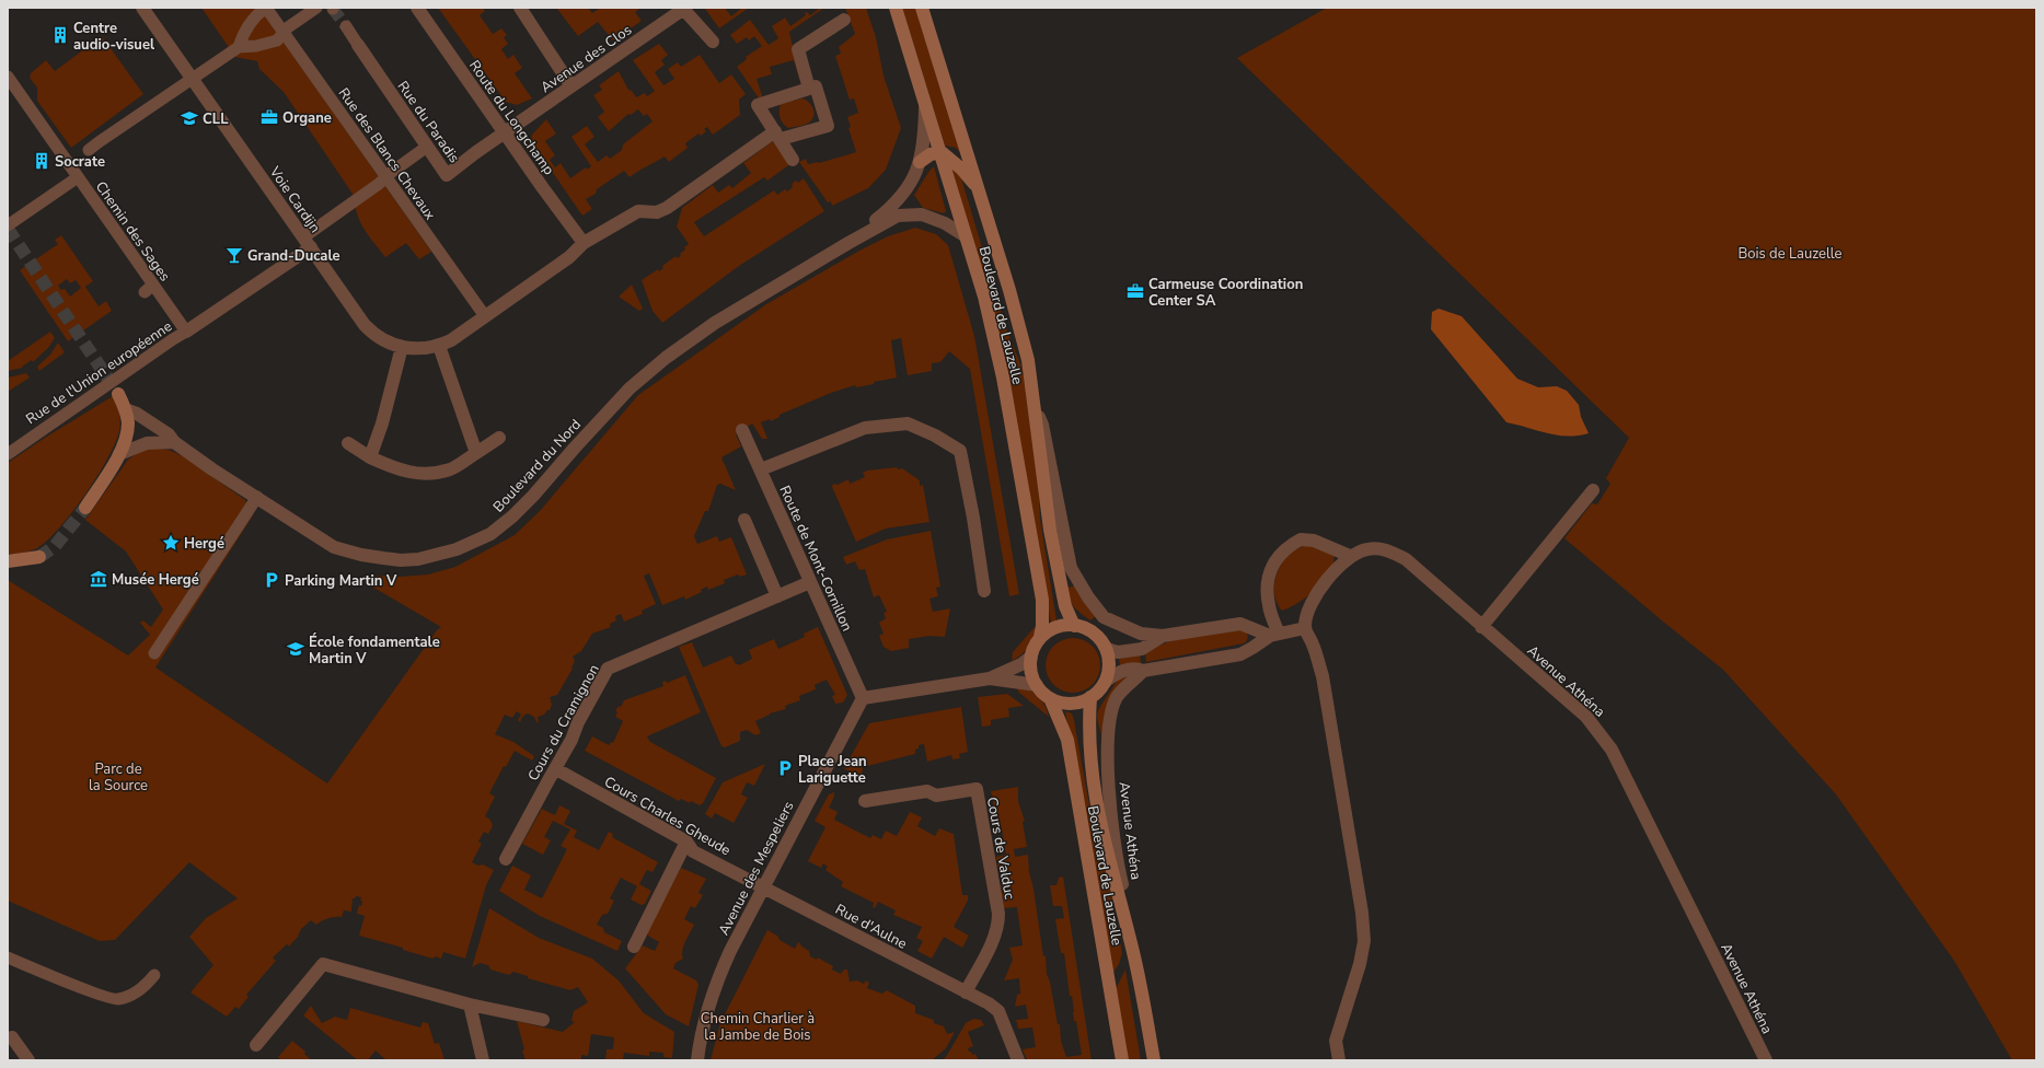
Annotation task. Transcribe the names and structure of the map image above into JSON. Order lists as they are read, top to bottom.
{
  "streets": {
    "main road": ["Boulevard de Lauzelle"],
    "street": [
      "Avenue des Clos",
      "Route du Longchamp",
      "Rue du Paradis",
      "Rue des Blancs Chevaux",
      "Voie Cardijn",
      "Chemin des Sages",
      "Rue de l'Union européenne",
      "Boulevard du Nord",
      "Route de Mont-Cornillon",
      "Avenue Athéna",
      "Cours du Cramignon",
      "Cours Charles Gheude",
      "Cours de Valduc",
      "Avenue des Mespeliers",
      "Rue d'Aulne"
    ]
  },
  "crossings": [
    ["Avenue des Clos", "Route du Longchamp"],
    ["Avenue des Clos", "Rue du Paradis"],
    ["Route du Longchamp", "Rue du Paradis"],
    ["Route du Longchamp", "Voie Cardijn"],
    ["Rue des Blancs Chevaux", "Voie Cardijn"],
    ["Chemin des Sages", "Rue de l'Union européenne"],
    ["Boulevard de Lauzelle", "Boulevard du Nord"],
    ["Boulevard de Lauzelle", "Avenue Athéna"],
    ["Route de Mont-Cornillon", "Cours du Cramignon"],
    ["Route de Mont-Cornillon", "Avenue des Mespeliers"],
    ["Cours du Cramignon", "Cours Charles Gheude"],
    ["Cours Charles Gheude", "Avenue des Mespeliers"],
    ["Cours Charles Gheude", "Rue d'Aulne"],
    ["Cours de Valduc", "Rue d'Aulne"],
    ["Avenue des Mespeliers", "Rue d'Aulne"]
  ],
  "parks": ["Bois de Lauzelle", "Parc de la Source", "Chemin Charlier à la Jambe de Bois"],
  "places": {
    "building": ["Centre audio-visuel", "Socrate"],
    "office": ["Organe", "Carmeuse Coordination Center SA"],
    "school or university": ["CLL", "École fondamentale Martin V"],
    "bar": ["Grand-Ducale"],
    "place": ["Hergé"],
    "museum": ["Musée Hergé"],
    "parking": ["Parking Martin V", "Place Jean Lariguette"]
  }
}
